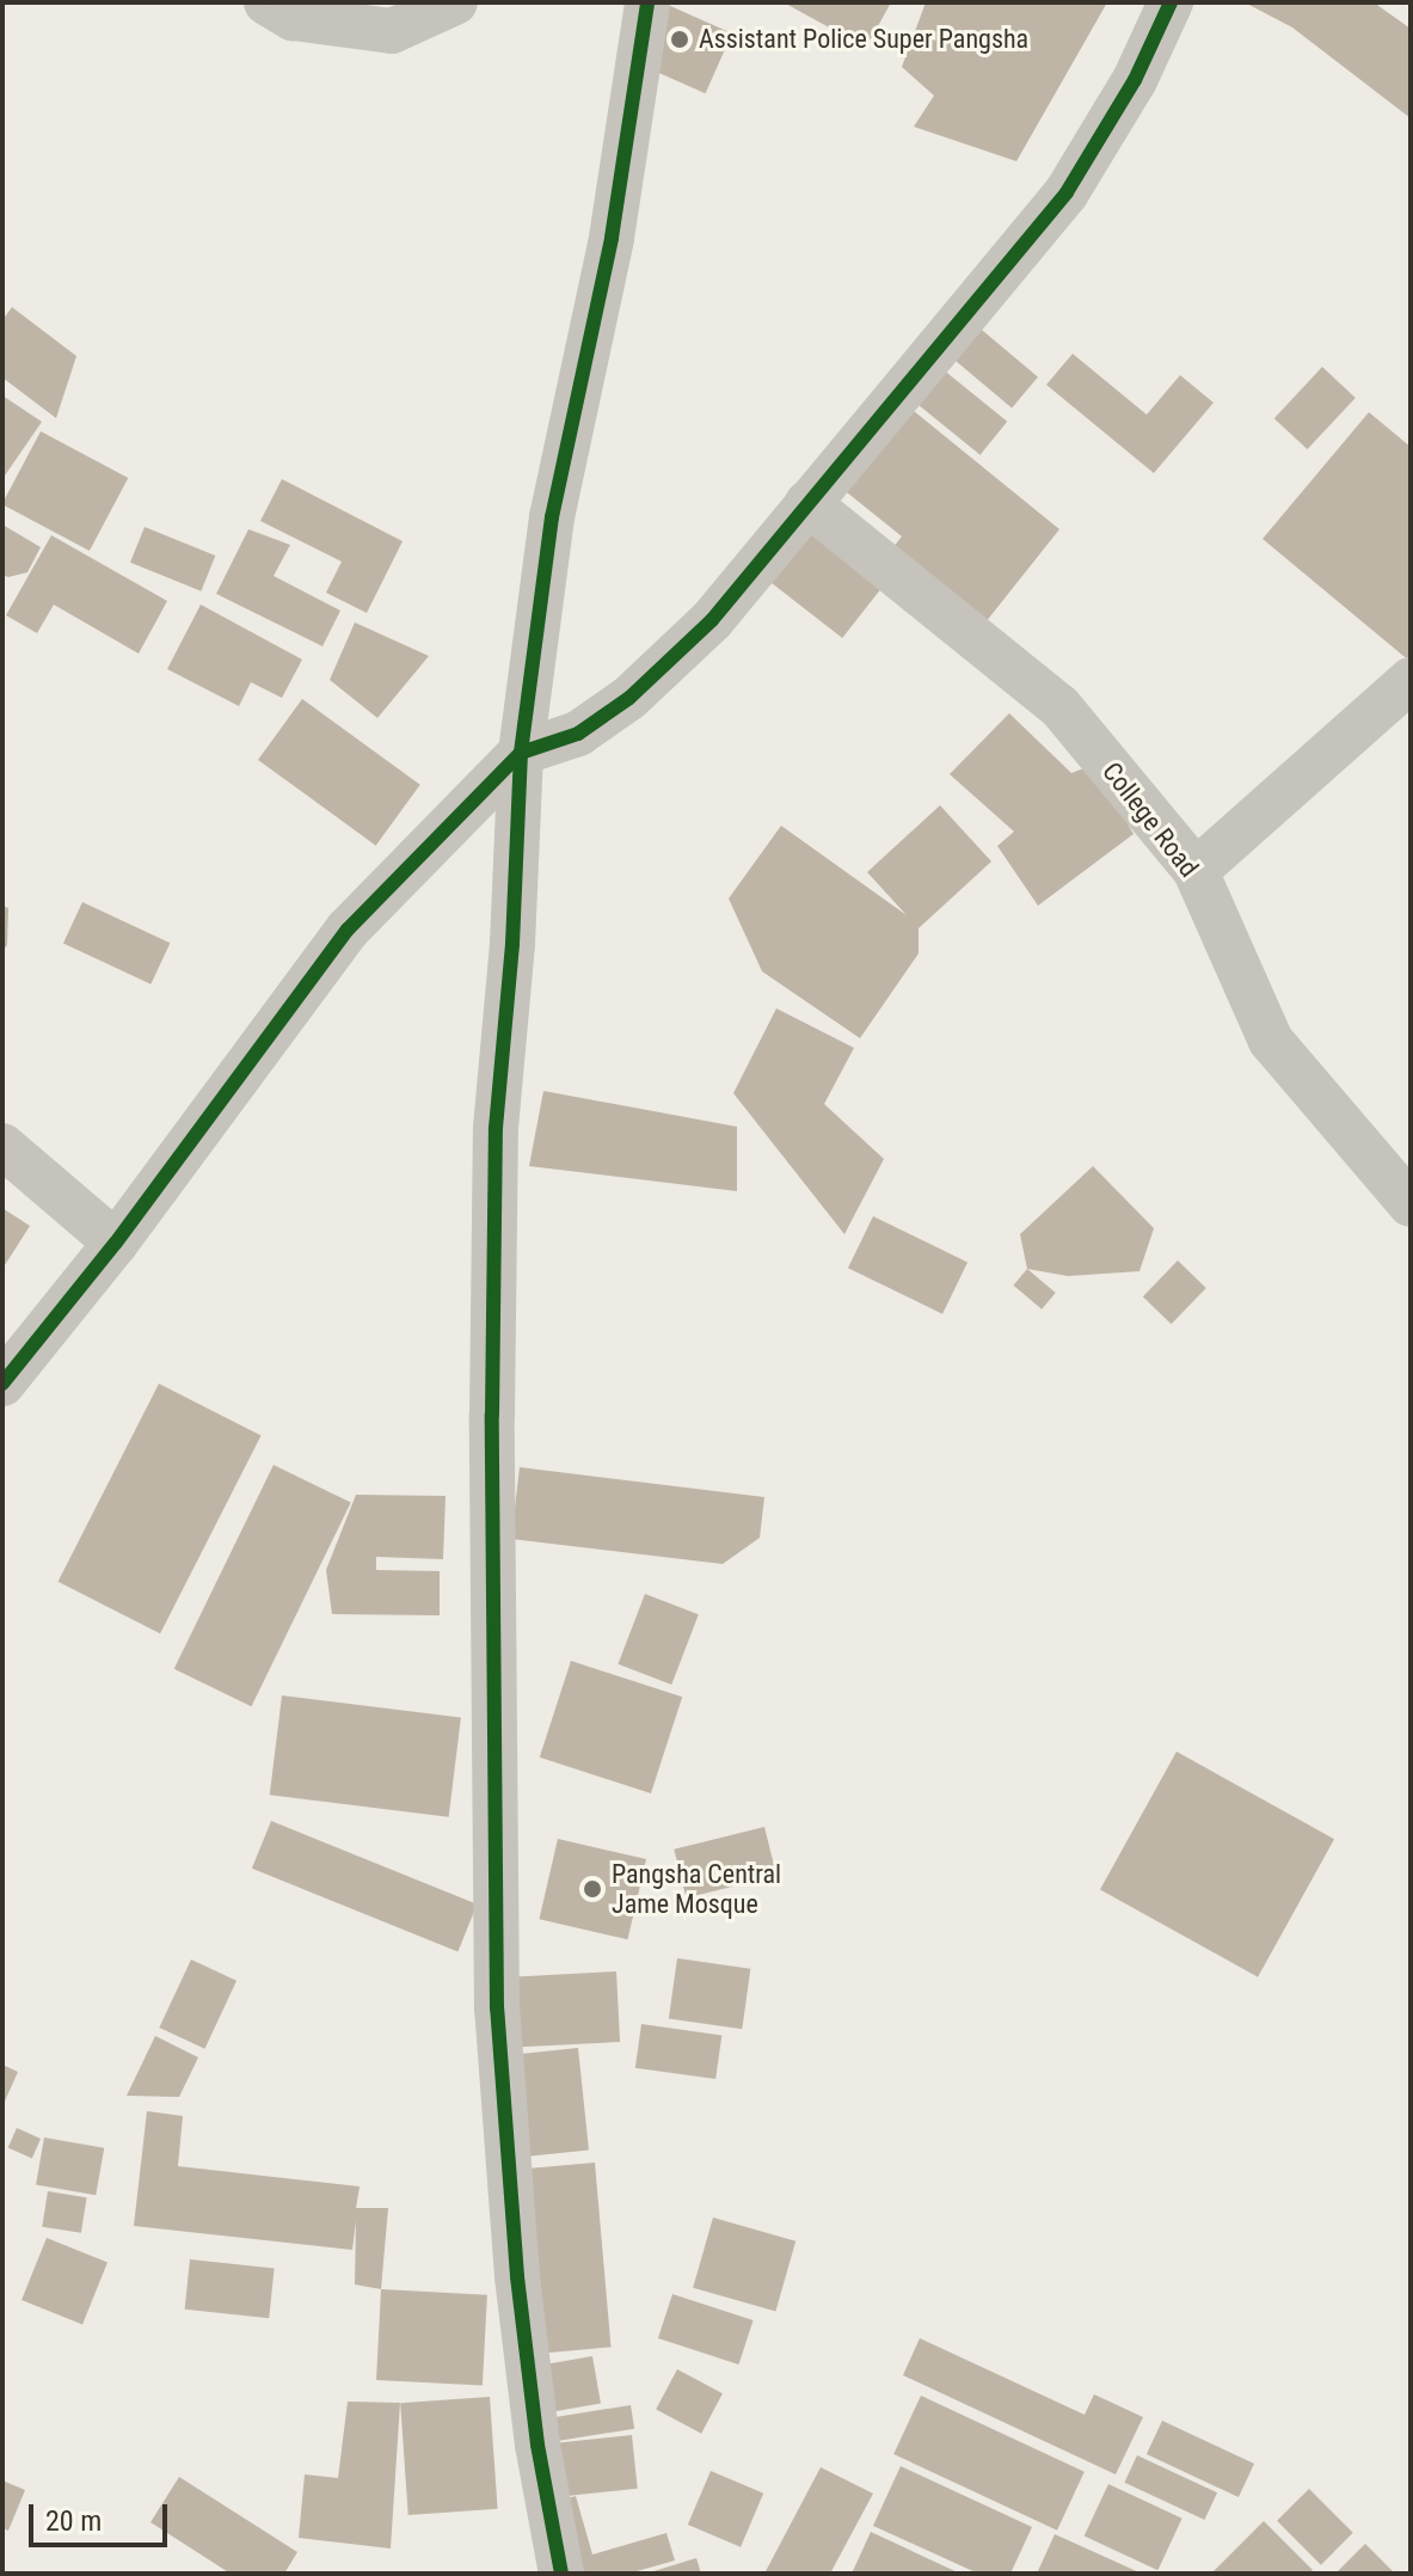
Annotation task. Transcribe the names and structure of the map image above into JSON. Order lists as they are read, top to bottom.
{
  "streets": {
    "street": ["College Road"]
  },
  "places": ["Assistant Police Super Pangsha", "Pangsha Central Jame Mosque"],
  "scale_bar": "20 m"
}
